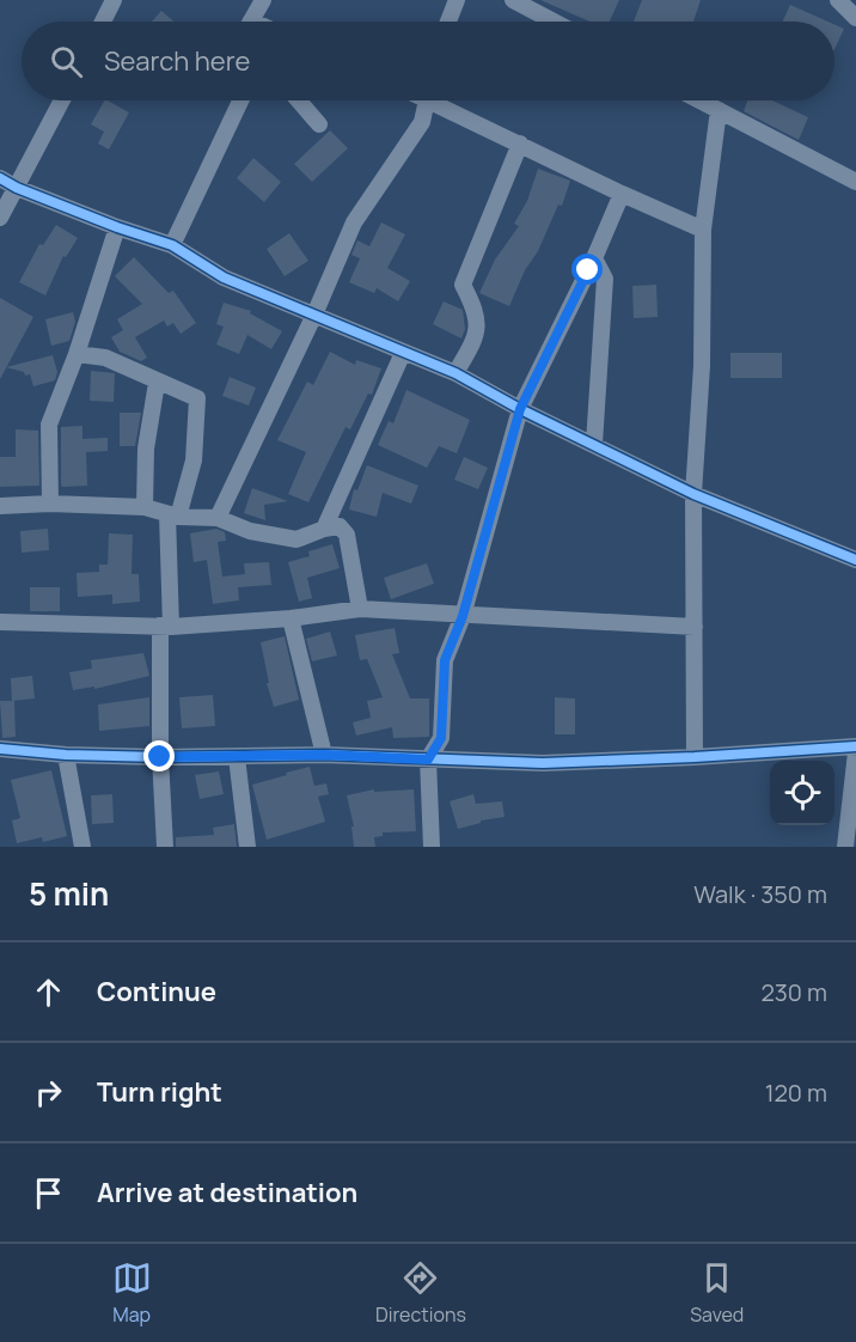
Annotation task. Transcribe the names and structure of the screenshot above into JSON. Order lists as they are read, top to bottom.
{
  "page": {
    "search": "Search here",
    "heading": ["5 min", "Walk · 350 m"],
    "list": [
      ["Continue", "230 m"],
      ["Turn right", "120 m"],
      "Arrive at destination"
    ],
    "nav": ["Map", "Directions", "Saved"]
  }
}
